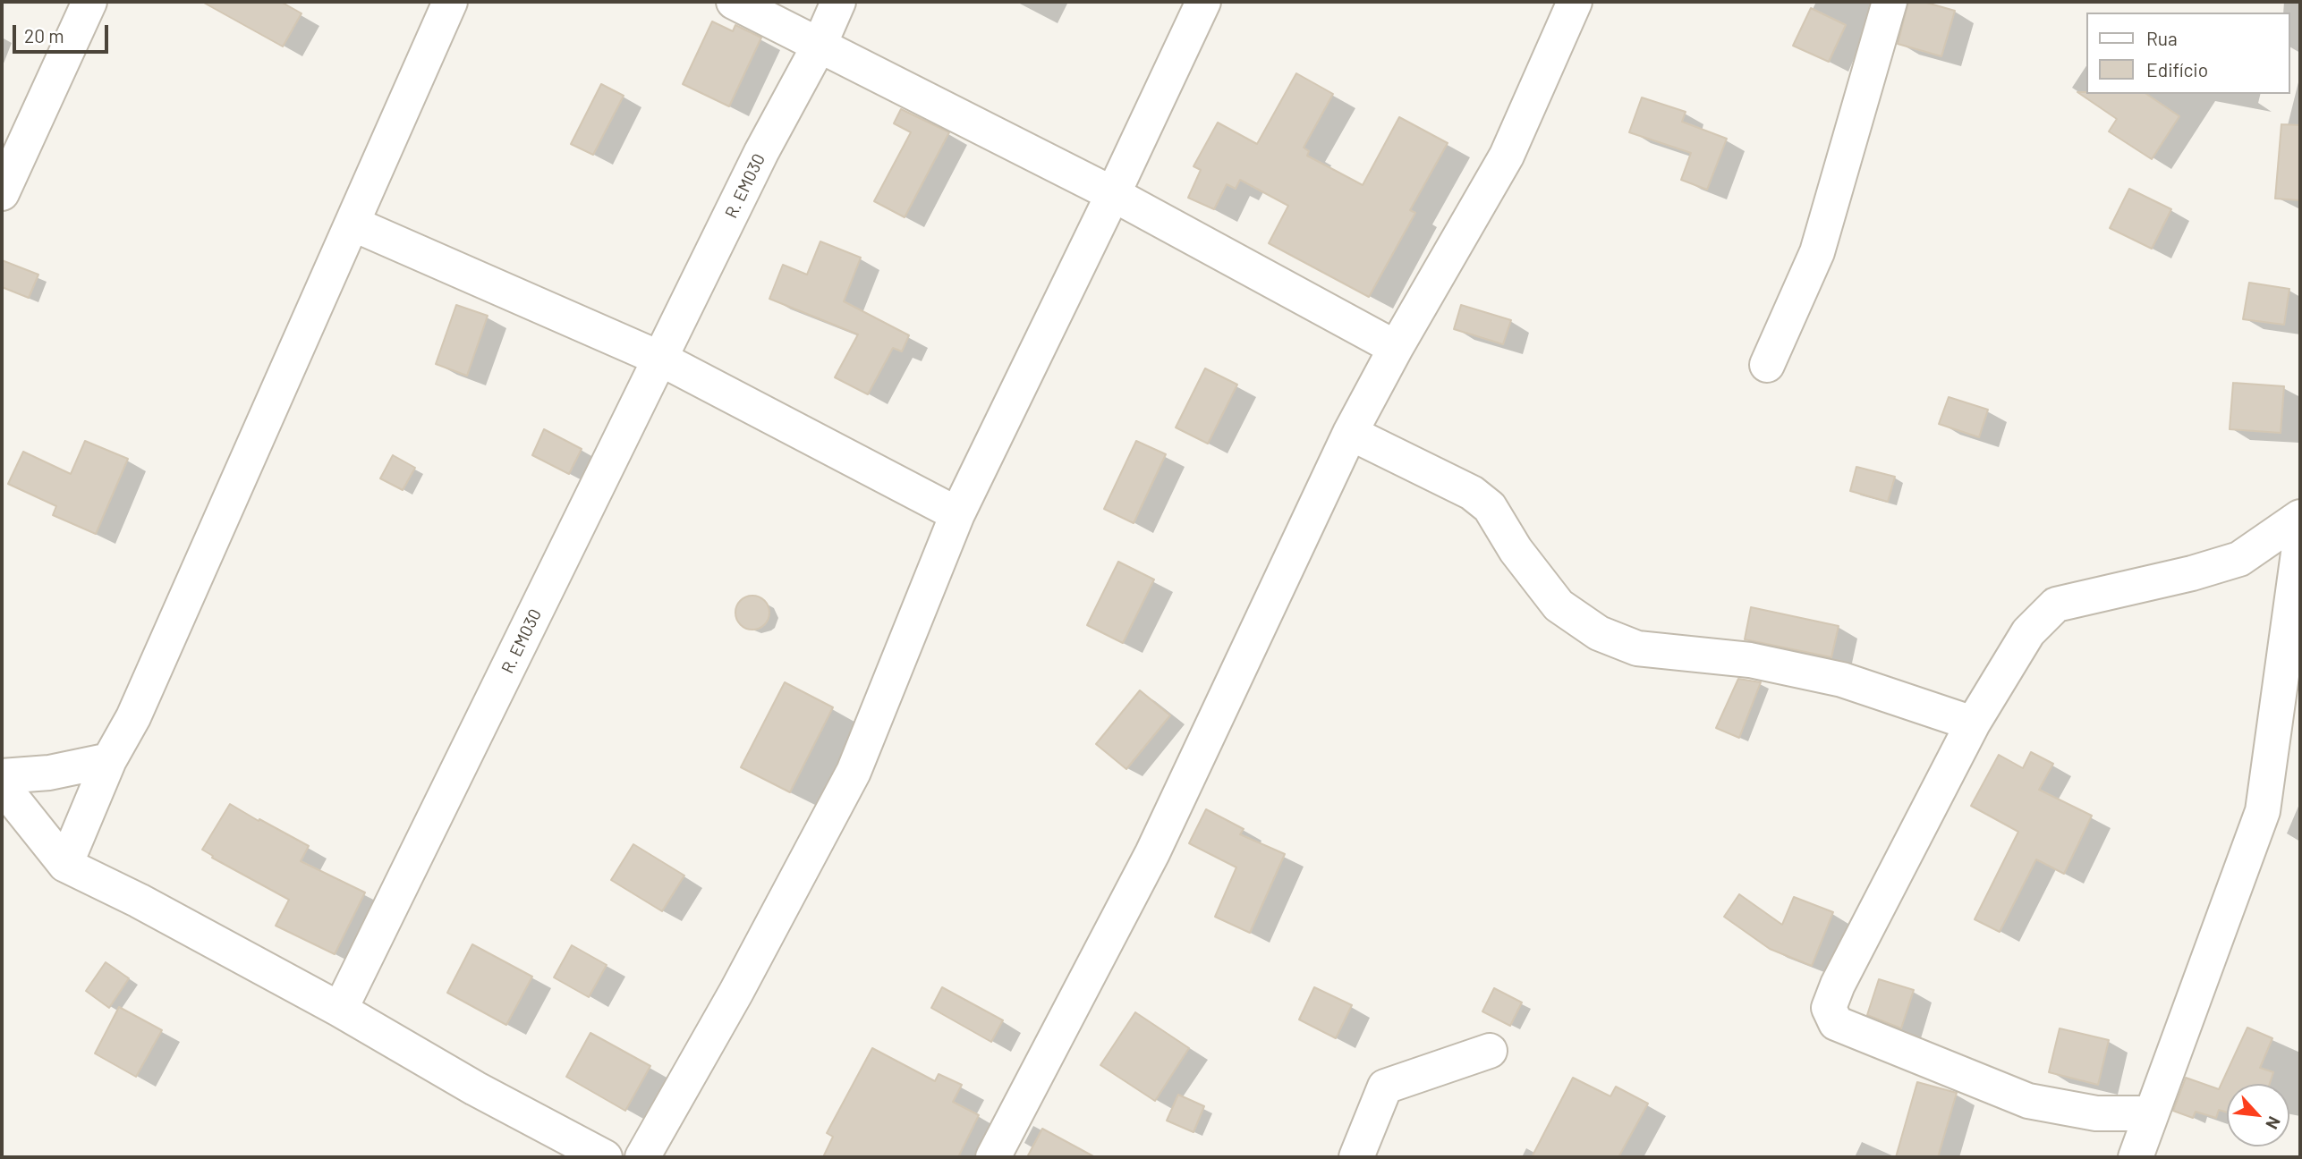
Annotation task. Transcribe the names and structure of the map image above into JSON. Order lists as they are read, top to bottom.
{
  "streets": {
    "street": ["R. EM030"]
  },
  "legend": ["Rua", "Edifício"],
  "scale_bar": "20 m",
  "north": "bottom right"
}
